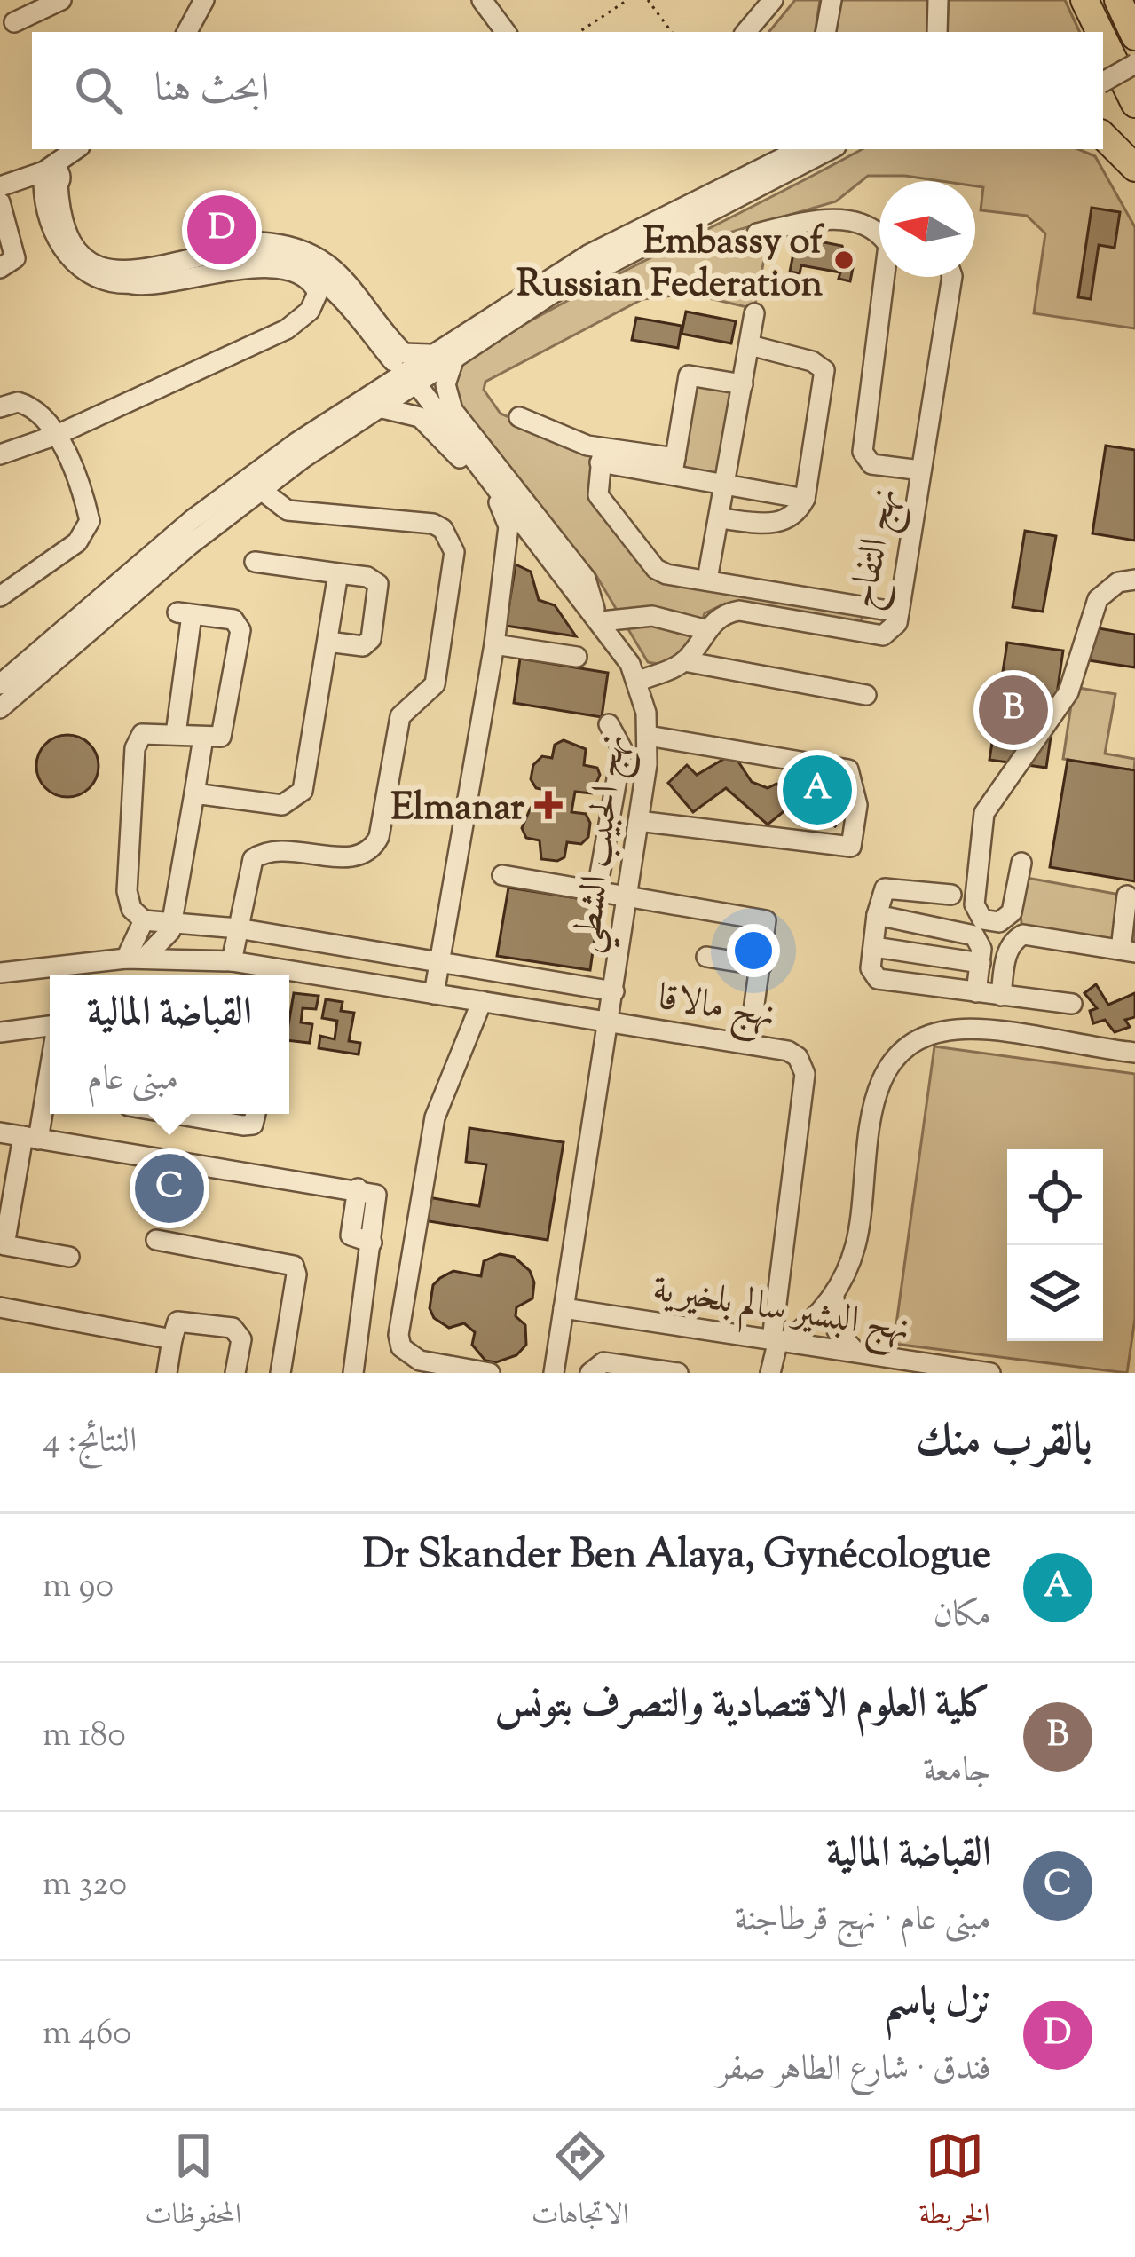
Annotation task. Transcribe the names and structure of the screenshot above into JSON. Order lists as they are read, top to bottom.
{
  "streets": {
    "street": [
      "نهج التفاح",
      "نهج الحبيب الشطي",
      "نهج مالاقا",
      "نهج البشير سالم بلخيرية"
    ]
  },
  "crossings": [
    ["نهج الحبيب الشطي", "نهج مالاقا"],
    ["نهج الحبيب الشطي", "نهج البشير سالم بلخيرية"],
    ["نهج مالاقا", "نهج البشير سالم بلخيرية"]
  ],
  "places": {
    "other": ["Embassy of Russian Federation"],
    "health": ["Elmanar"]
  },
  "north": "left",
  "page": {
    "search": "ابحث هنا",
    "pins": [
      "D",
      "B",
      "A",
      "C"
    ],
    "popup": ["القباضة المالية", "مبنى عام"],
    "heading": ["بالقرب منك", "النتائج: 4"],
    "list": [
      {
        "mark": "A",
        "name": "Dr Skander Ben Alaya, Gynécologue",
        "note": "مكان",
        "value": "90 m"
      },
      {
        "mark": "B",
        "name": "كلية العلوم الاقتصادية والتصرف بتونس",
        "note": "جامعة",
        "value": "180 m"
      },
      {
        "mark": "C",
        "name": "القباضة المالية",
        "note": "مبنى عام · نهج قرطاجنة",
        "value": "320 m"
      },
      {
        "mark": "D",
        "name": "نزل باسم",
        "note": "فندق · شارع الطاهر صفر",
        "value": "460 m"
      }
    ],
    "nav": ["الخريطة", "الاتجاهات", "المحفوظات"]
  }
}
